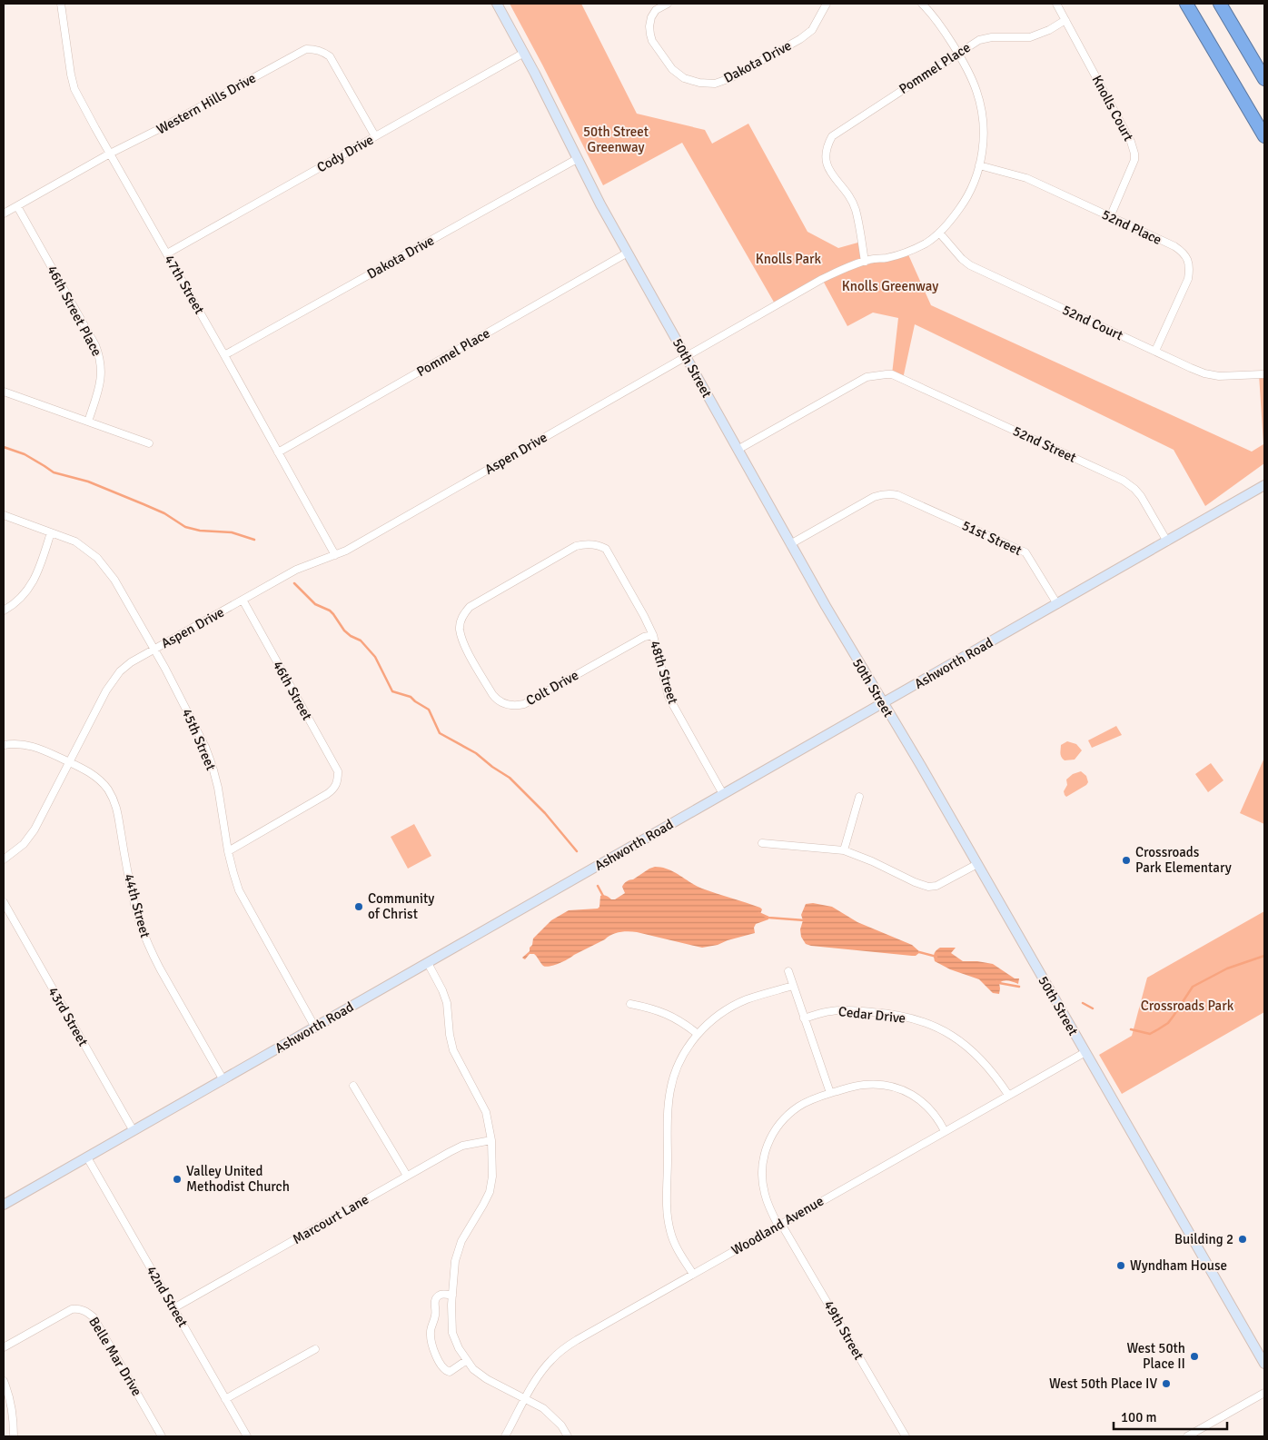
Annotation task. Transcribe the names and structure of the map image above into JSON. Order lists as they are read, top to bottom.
{
  "streets": {
    "main road": ["50th Street", "Ashworth Road"],
    "street": [
      "Dakota Drive",
      "Pommel Place",
      "Western Hills Drive",
      "Knolls Court",
      "Cody Drive",
      "52nd Place",
      "47th Street",
      "46th Street Place",
      "52nd Court",
      "52nd Street",
      "Aspen Drive",
      "51st Street",
      "48th Street",
      "Colt Drive",
      "46th Street",
      "45th Street",
      "44th Street",
      "Cedar Drive",
      "43rd Street",
      "Marcourt Lane",
      "Woodland Avenue",
      "42nd Street",
      "49th Street",
      "Belle Mar Drive"
    ]
  },
  "crossings": [
    ["Dakota Drive", "47th Street"],
    ["Dakota Drive", "50th Street"],
    ["Pommel Place", "Knolls Court"],
    ["Pommel Place", "47th Street"],
    ["Pommel Place", "50th Street"],
    ["Pommel Place", "Aspen Drive"],
    ["Western Hills Drive", "Cody Drive"],
    ["Western Hills Drive", "47th Street"],
    ["Western Hills Drive", "46th Street Place"],
    ["Knolls Court", "52nd Place"],
    ["Cody Drive", "47th Street"],
    ["Cody Drive", "50th Street"],
    ["52nd Place", "52nd Court"],
    ["52nd Place", "Aspen Drive"],
    ["47th Street", "Aspen Drive"],
    ["52nd Court", "Aspen Drive"],
    ["50th Street", "52nd Street"],
    ["50th Street", "Aspen Drive"],
    ["50th Street", "51st Street"],
    ["50th Street", "Ashworth Road"],
    ["50th Street", "Woodland Avenue"],
    ["52nd Street", "Ashworth Road"],
    ["Aspen Drive", "46th Street"],
    ["Aspen Drive", "45th Street"],
    ["Aspen Drive", "44th Street"],
    ["51st Street", "Ashworth Road"],
    ["Ashworth Road", "48th Street"],
    ["Ashworth Road", "45th Street"],
    ["Ashworth Road", "44th Street"],
    ["Ashworth Road", "43rd Street"],
    ["Ashworth Road", "42nd Street"],
    ["48th Street", "Colt Drive"],
    ["46th Street", "45th Street"],
    ["Cedar Drive", "Woodland Avenue"],
    ["Marcourt Lane", "42nd Street"],
    ["Woodland Avenue", "49th Street"]
  ],
  "parks": [
    "50th Street Greenway",
    "Knolls Park",
    "Knolls Greenway",
    "Crossroads Park"
  ],
  "places": [
    "Crossroads Park Elementary",
    "Community of Christ",
    "Valley United Methodist Church",
    "Building 2",
    "Wyndham House",
    "West 50th Place II",
    "West 50th Place IV"
  ],
  "scale_bar": "100 m"
}
